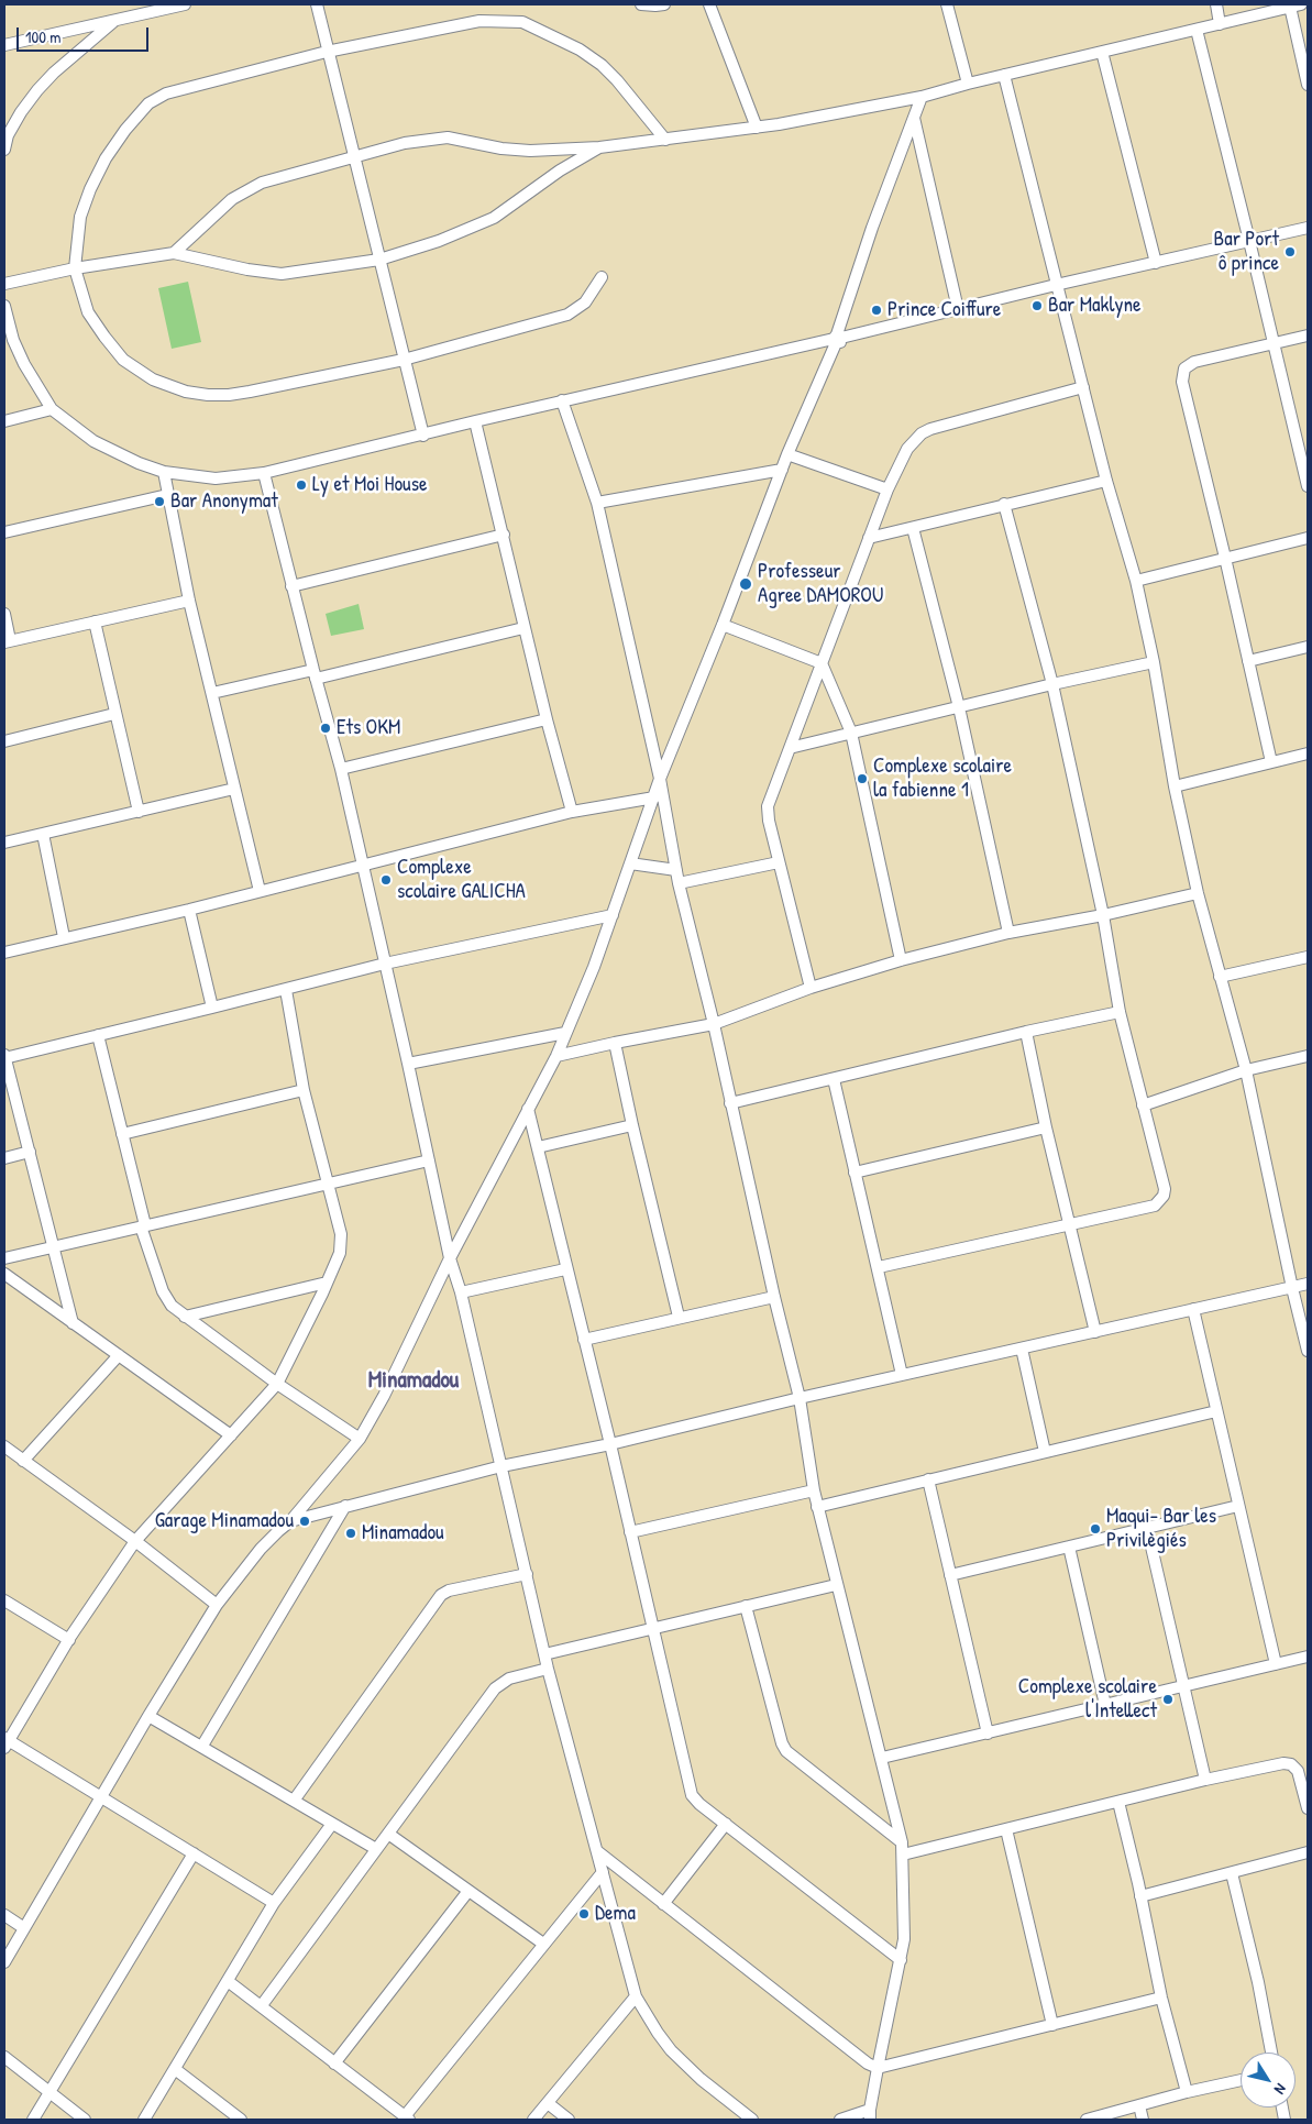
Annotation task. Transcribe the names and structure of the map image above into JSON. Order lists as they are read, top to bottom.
{
  "districts": ["Minamadou"],
  "places": [
    "Bar Port ô prince",
    "Bar Maklyne",
    "Prince Coiffure",
    "Ly et Moi House",
    "Bar Anonymat",
    "Professeur Agree DAMOROU",
    "Ets OKM",
    "Complexe scolaire la fabienne 1",
    "Complexe scolaire GALICHA",
    "Garage Minamadou",
    "Maqui- Bar les Privilègiés",
    "Minamadou",
    "Complexe scolaire l'Intellect",
    "Dema"
  ],
  "scale_bar": "100 m",
  "north": "bottom right"
}
